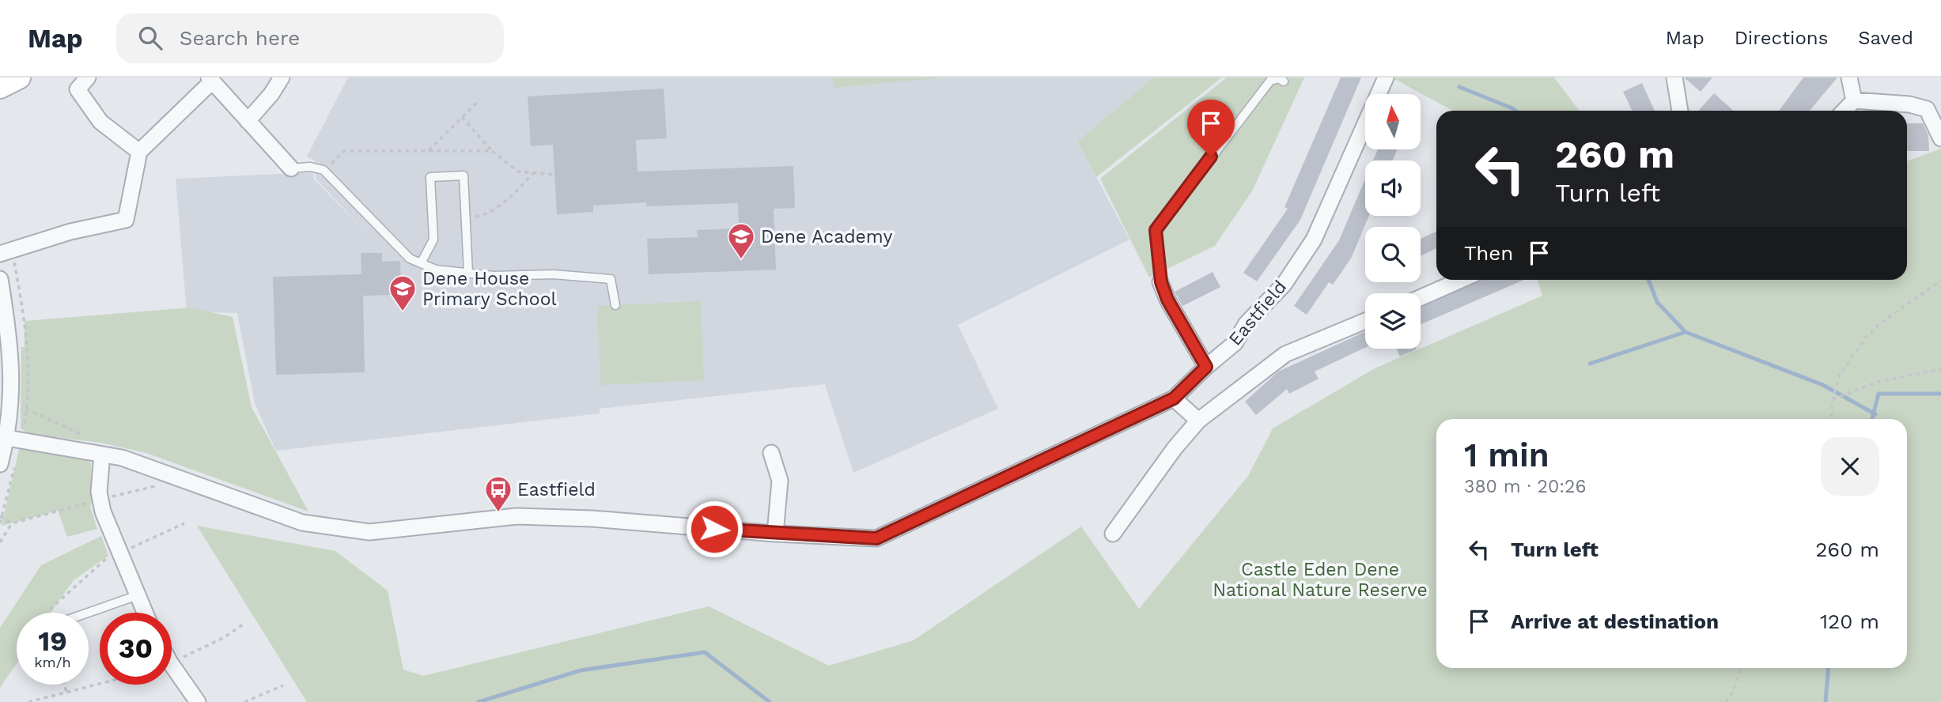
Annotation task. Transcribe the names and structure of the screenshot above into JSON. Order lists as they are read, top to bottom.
{
  "streets": {
    "street": ["Eastfield"]
  },
  "parks": ["Castle Eden Dene National Nature Reserve"],
  "places": {
    "school or university": ["Dene Academy", "Dene House Primary School"],
    "bus stop": ["Eastfield"]
  },
  "north": "top",
  "page": {
    "header": "Map",
    "search": "Search here",
    "nav": ["Map", "Directions", "Saved"],
    "turn": ["260 m", "Turn left"],
    "then": "Then",
    "heading": ["1 min", "380 m · 20:26"],
    "list": [
      {
        "name": "Turn left",
        "value": "260 m"
      },
      {
        "name": "Arrive at destination",
        "value": "120 m"
      }
    ],
    "speed": "19 km/h",
    "limit": "30"
  }
}
